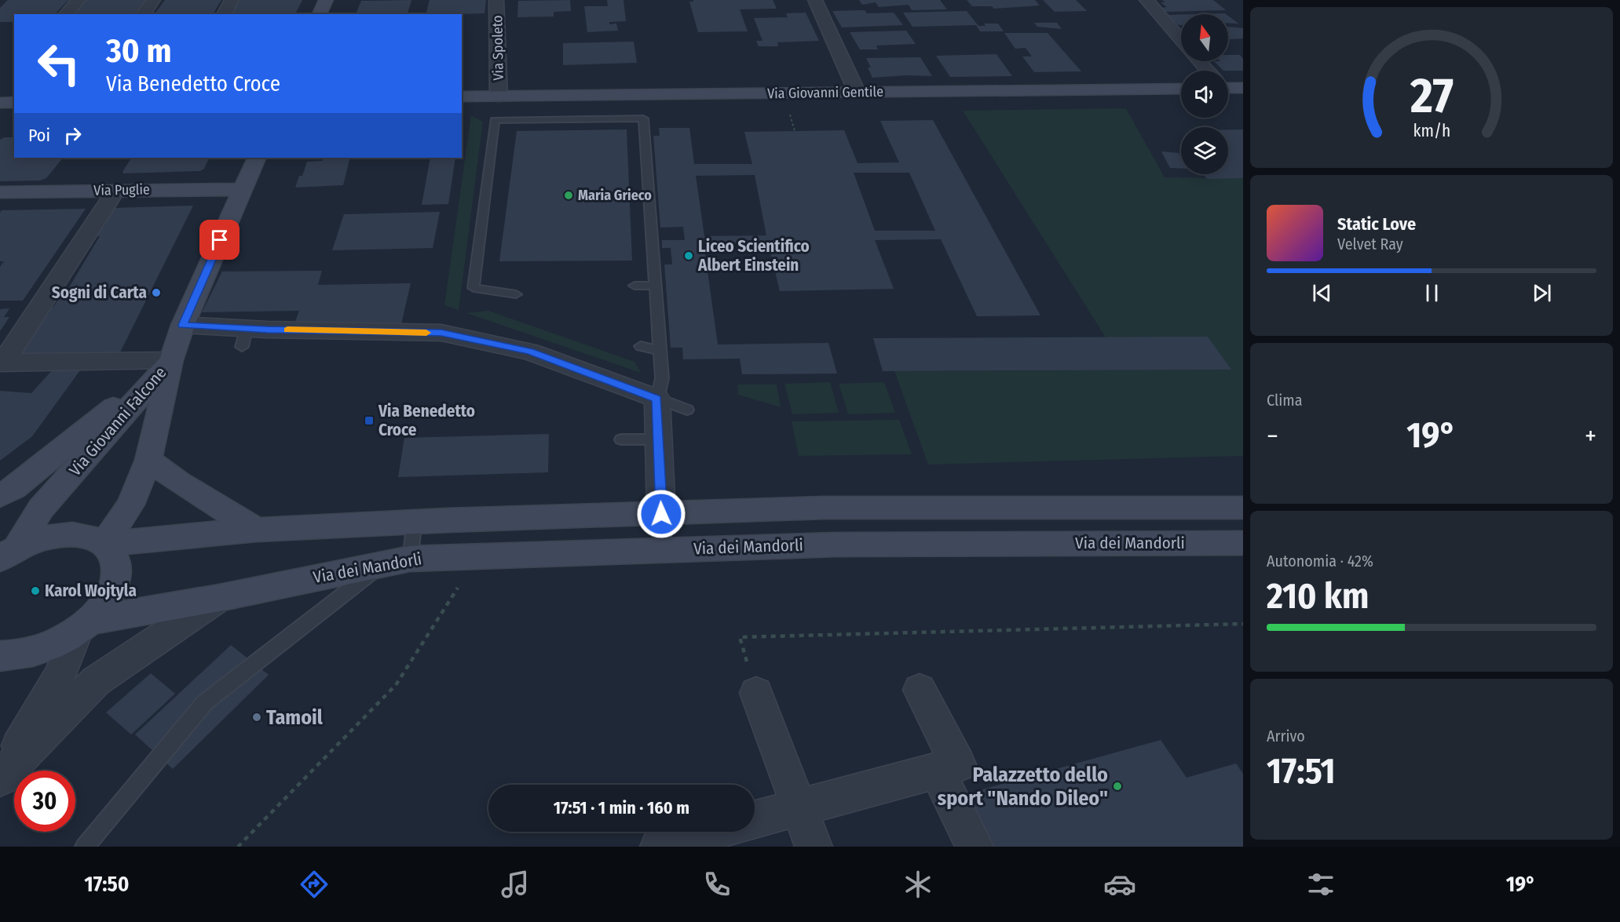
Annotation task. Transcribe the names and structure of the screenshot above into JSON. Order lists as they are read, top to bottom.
{
  "streets": {
    "street": [
      "Via Spoleto",
      "Via Giovanni Gentile",
      "Via Puglie",
      "Via Giovanni Falcone",
      "Via dei Mandorli"
    ]
  },
  "crossings": [
    ["Via Spoleto", "Via Giovanni Gentile"]
  ],
  "places": {
    "other": [
      "Maria Grieco",
      "Liceo Scientifico Albert Einstein",
      "Sogni di Carta",
      "Karol Wojtyla",
      "Tamoil",
      "Palazzetto dello sport \"Nando Dileo\""
    ],
    "transit": ["Via Benedetto Croce"]
  },
  "north": "top",
  "page": {
    "turn": ["30 m", "Via Benedetto Croce"],
    "then": "Poi",
    "song": ["Static Love", "Velvet Ray"],
    "tile": [
      "Clima",
      ["Autonomia · 42%", "210 km"],
      ["Arrivo", "17:51"]
    ],
    "heat": ["−", "19°", "+"],
    "limit": "30",
    "trip": "17:51 · 1 min · 160 m",
    "tabs": ["17:50", "19°"],
    "gauge": ["27", "km/h"]
  }
}
